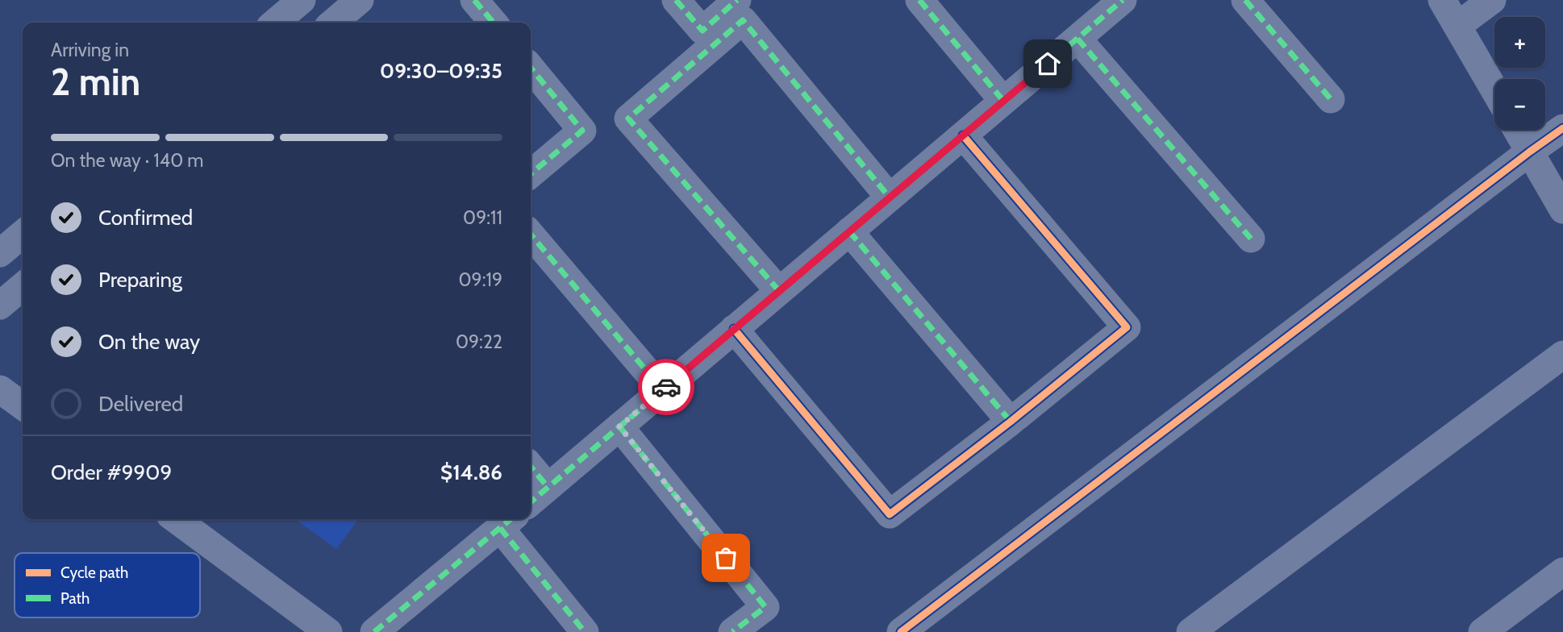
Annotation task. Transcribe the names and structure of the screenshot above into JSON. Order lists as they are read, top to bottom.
{
  "legend": ["Cycle path", "Path"],
  "page": {
    "map_buttons": ["+", "−"],
    "heading": ["2 min", "Arriving in", "09:30–09:35"],
    "panel": ["Order #9909", "$14.86"],
    "bar": "On the way · 140 m",
    "list": [
      ["Confirmed", "09:11"],
      ["Preparing", "09:19"],
      ["On the way", "09:22"],
      "Delivered"
    ]
  }
}
